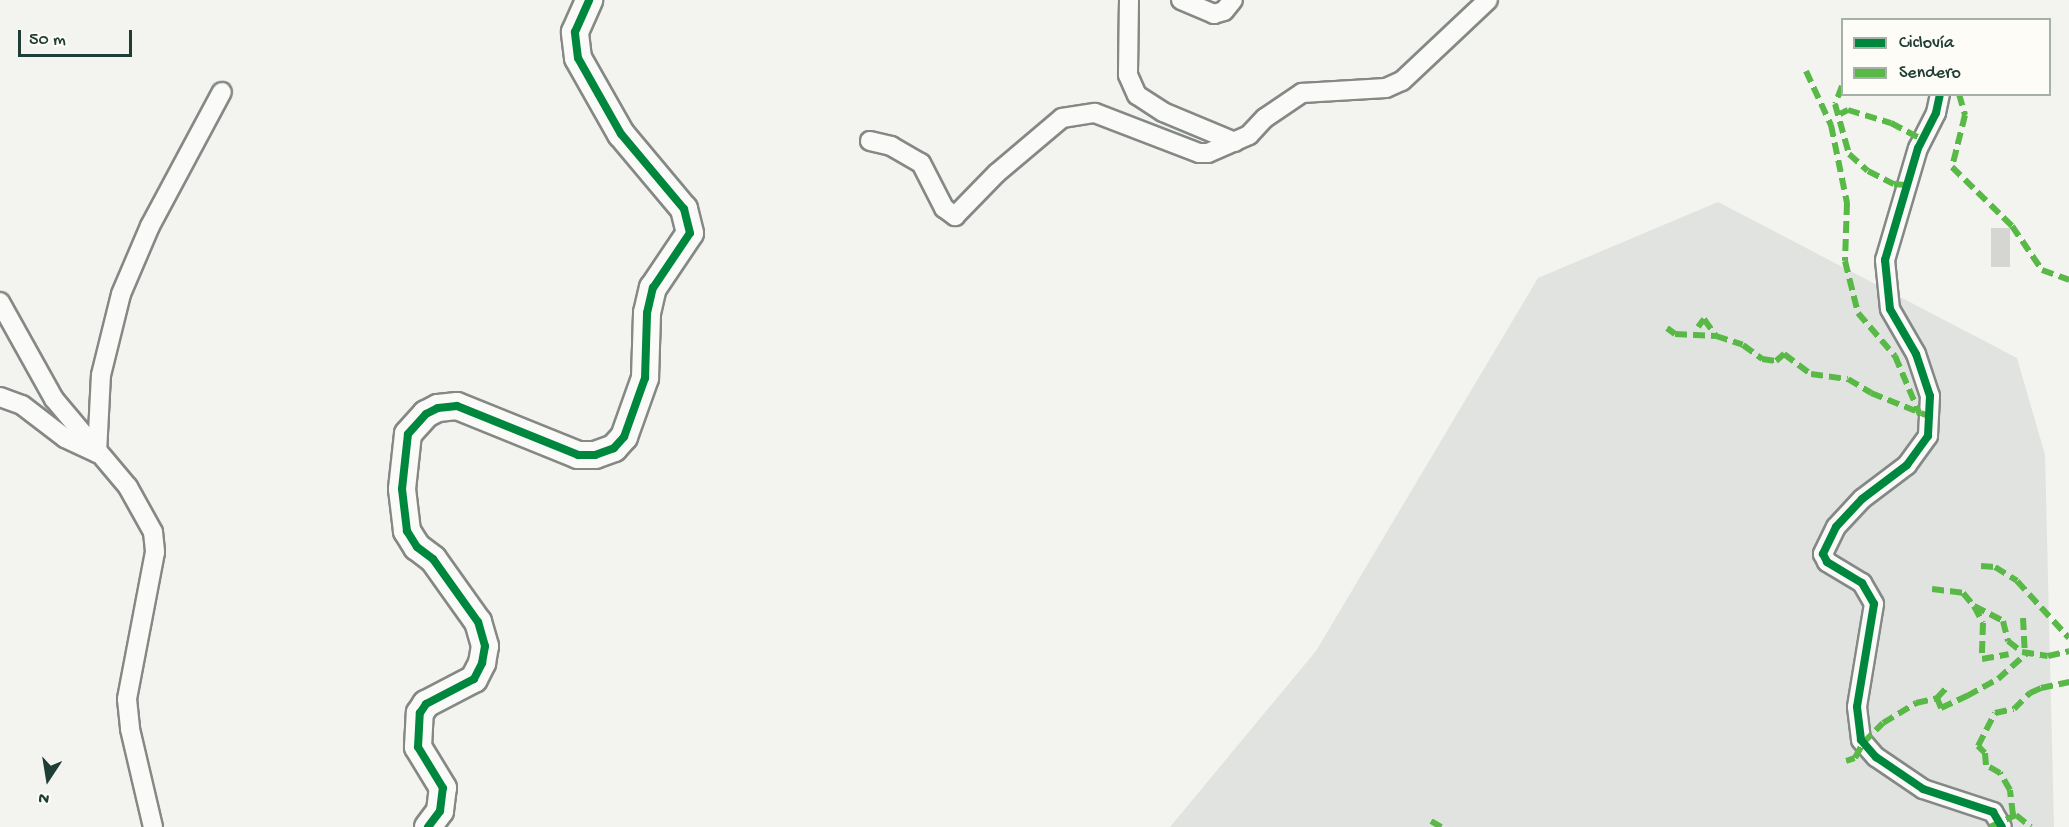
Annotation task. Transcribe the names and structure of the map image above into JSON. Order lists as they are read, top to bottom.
{
  "legend": ["Ciclovía", "Sendero"],
  "scale_bar": "50 m",
  "north": "bottom"
}
